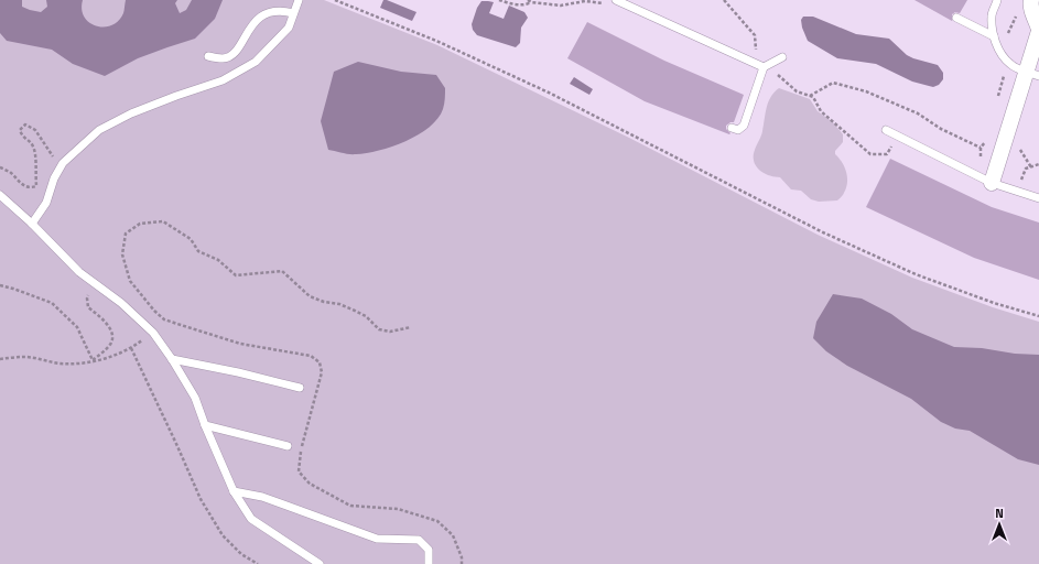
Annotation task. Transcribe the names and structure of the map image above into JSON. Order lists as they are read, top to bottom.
{
  "north": "top"
}
